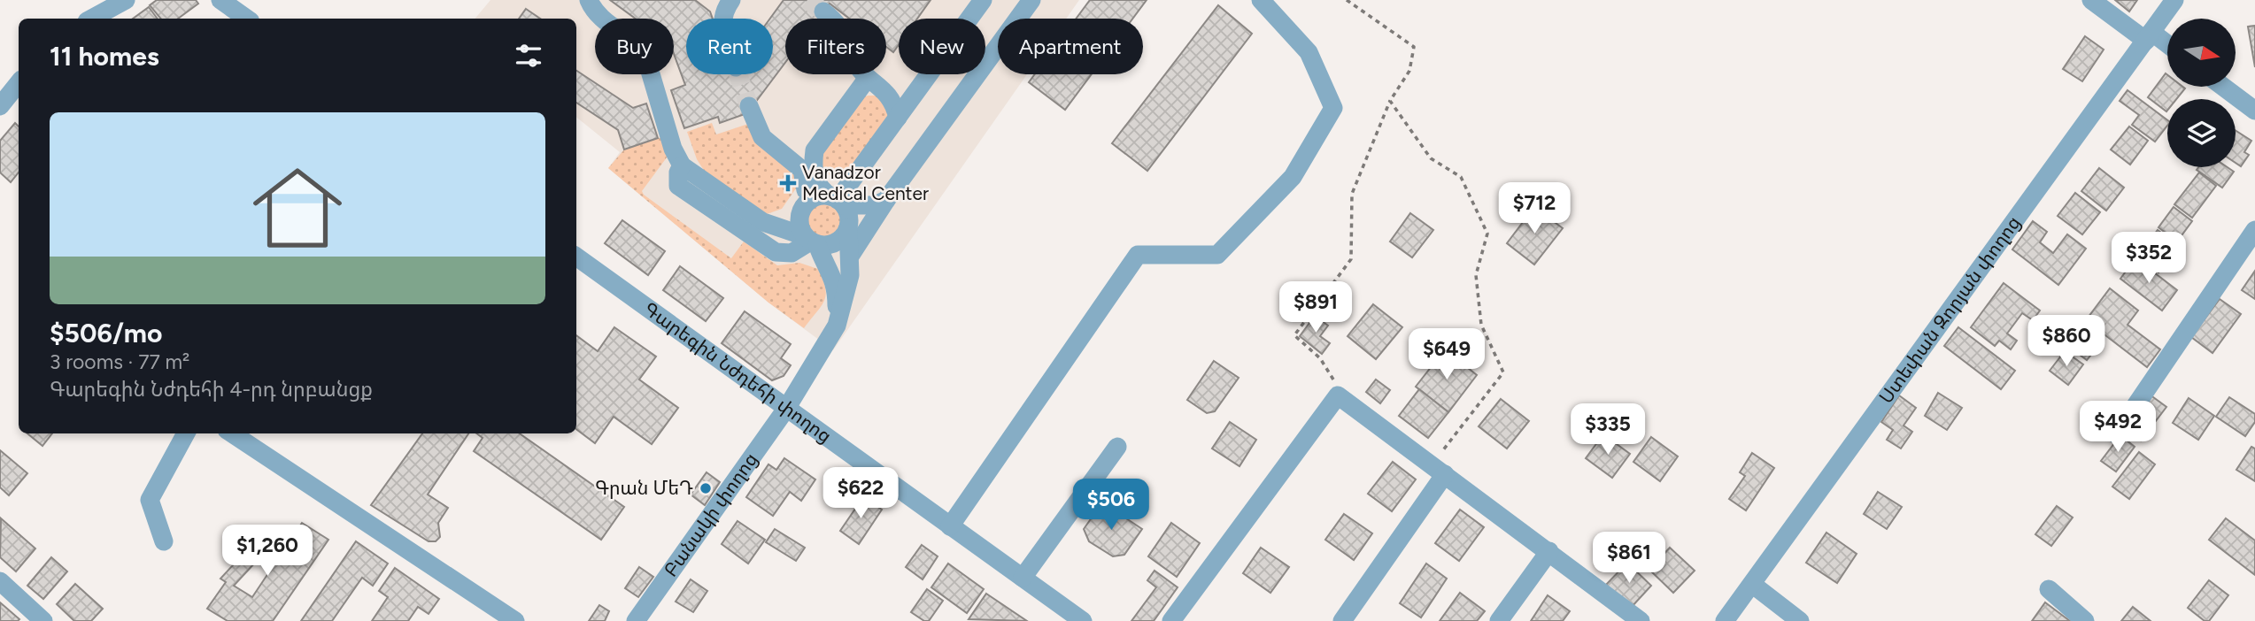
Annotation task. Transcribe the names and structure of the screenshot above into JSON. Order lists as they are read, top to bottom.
{
  "streets": {
    "street": ["Ստեփան Զորյան փողոց", "Գարեգին Նժդեհի փողոց", "Բանակի փողոց"]
  },
  "crossings": [
    ["Գարեգին Նժդեհի փողոց", "Բանակի փողոց"]
  ],
  "places": {
    "health": ["Vanadzor Medical Center"],
    "other": ["Գրան ՄեԴ"]
  },
  "north": "right",
  "page": {
    "chip": [
      "Buy",
      "Rent",
      "Filters",
      "New",
      "Apartment"
    ],
    "heading": "11 homes",
    "list": [
      {
        "name": "$506/mo",
        "note": "3 rooms · 77 m² · Գարեգին Նժդեհի 4-րդ նրբանցք"
      }
    ],
    "price": [
      "$712",
      "$352",
      "$891",
      "$860",
      "$649",
      "$492",
      "$335",
      "$622",
      "$506",
      "$1,260",
      "$861"
    ]
  }
}
